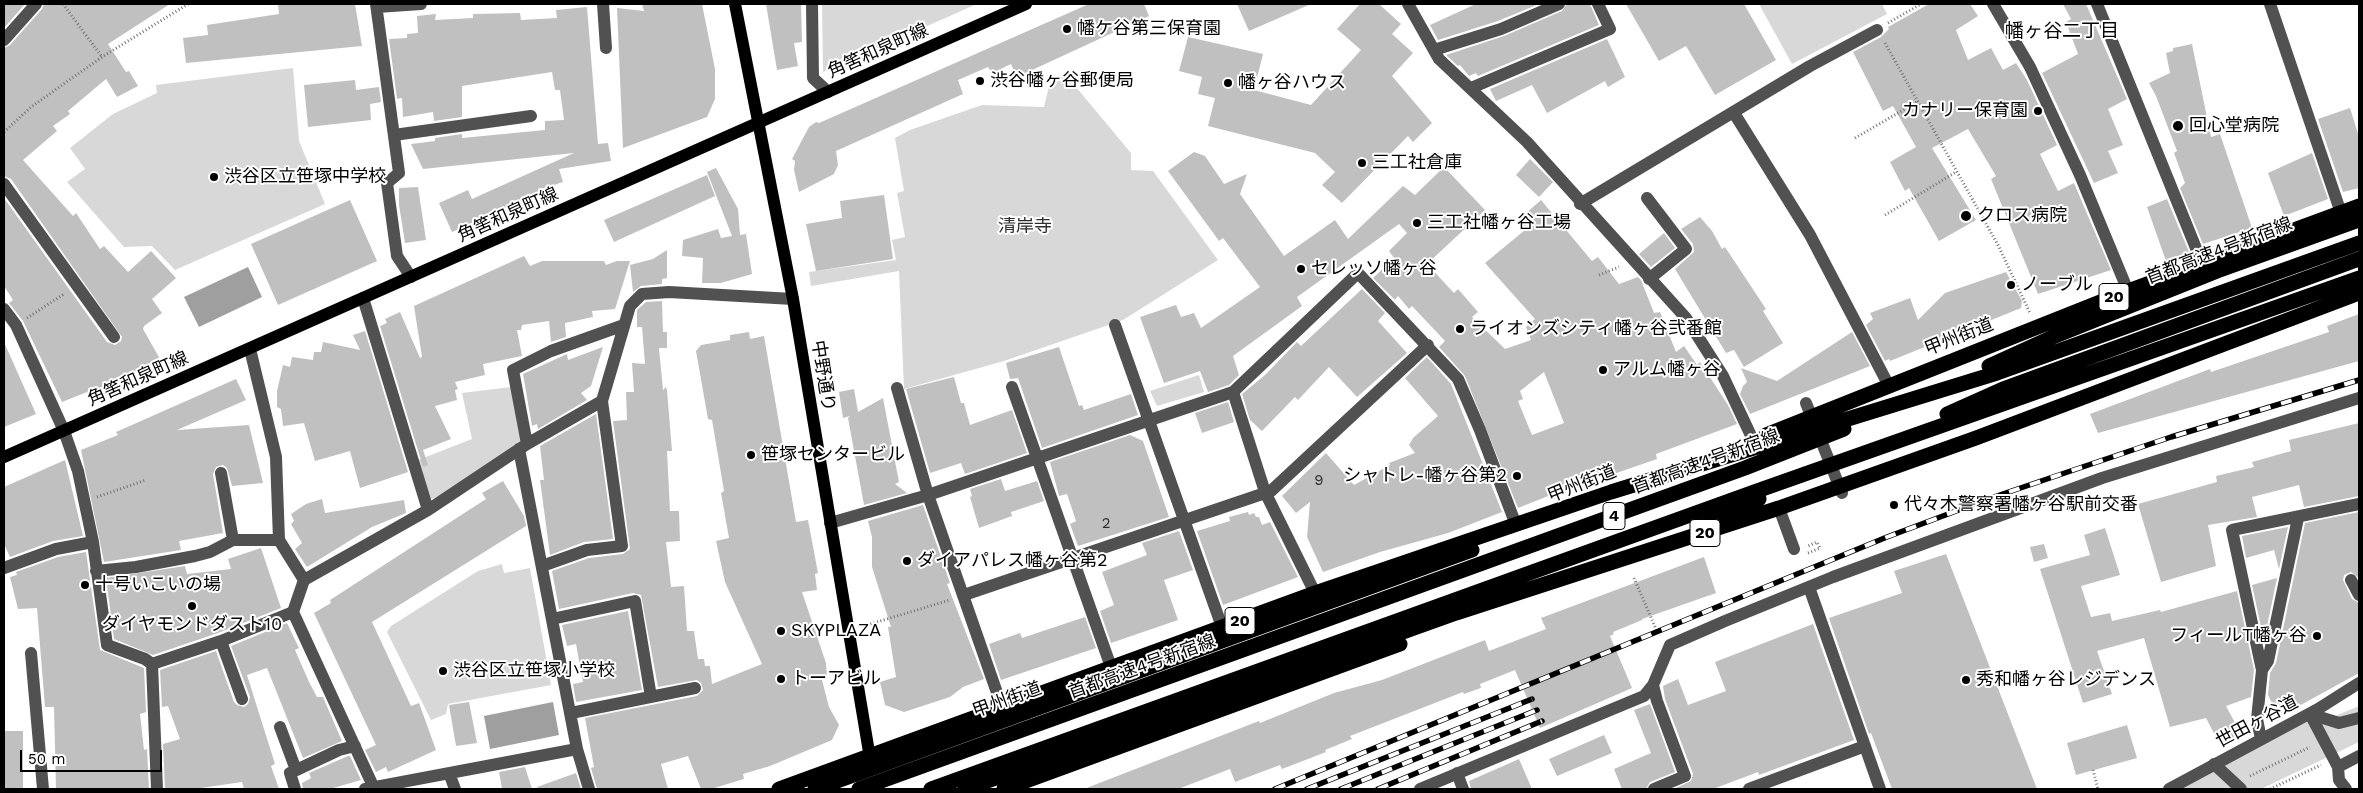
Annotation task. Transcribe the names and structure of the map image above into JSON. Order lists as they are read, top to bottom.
{
  "streets": {
    "highway": [
      "首都高速4号新宿線",
      "20",
      "甲州街道",
      "4"
    ],
    "main road": ["角筈和泉町線", "中野通り"],
    "street": ["世田ヶ谷道"]
  },
  "crossings": [
    ["角筈和泉町線", "中野通り"],
    ["20", "甲州街道"],
    ["20", "中野通り"]
  ],
  "districts": ["幡ヶ谷二丁目"],
  "parks": ["清岸寺"],
  "places": [
    "幡ケ谷第三保育園",
    "渋谷幡ヶ谷郵便局",
    "幡ヶ谷ハウス",
    "カナリー保育園",
    "回心堂病院",
    "三工社倉庫",
    "渋谷区立笹塚中学校",
    "クロス病院",
    "三工社幡ヶ谷工場",
    "セレッソ幡ヶ谷",
    "ノーブル",
    "ライオンズシティ幡ヶ谷弐番館",
    "アルム幡ヶ谷",
    "笹塚センタービル",
    "シャトレ-幡ヶ谷第2",
    "代々木警察署幡ヶ谷駅前交番",
    "ダイアパレス幡ヶ谷第2",
    "十号いこいの場",
    "ダイヤモンドダスト10",
    "SKYPLAZA",
    "フィールT幡ヶ谷",
    "渋谷区立笹塚小学校",
    "トーアビル",
    "秀和幡ヶ谷レジデンス"
  ],
  "house_numbers": ["9", "2"],
  "scale_bar": "50 m"
}
